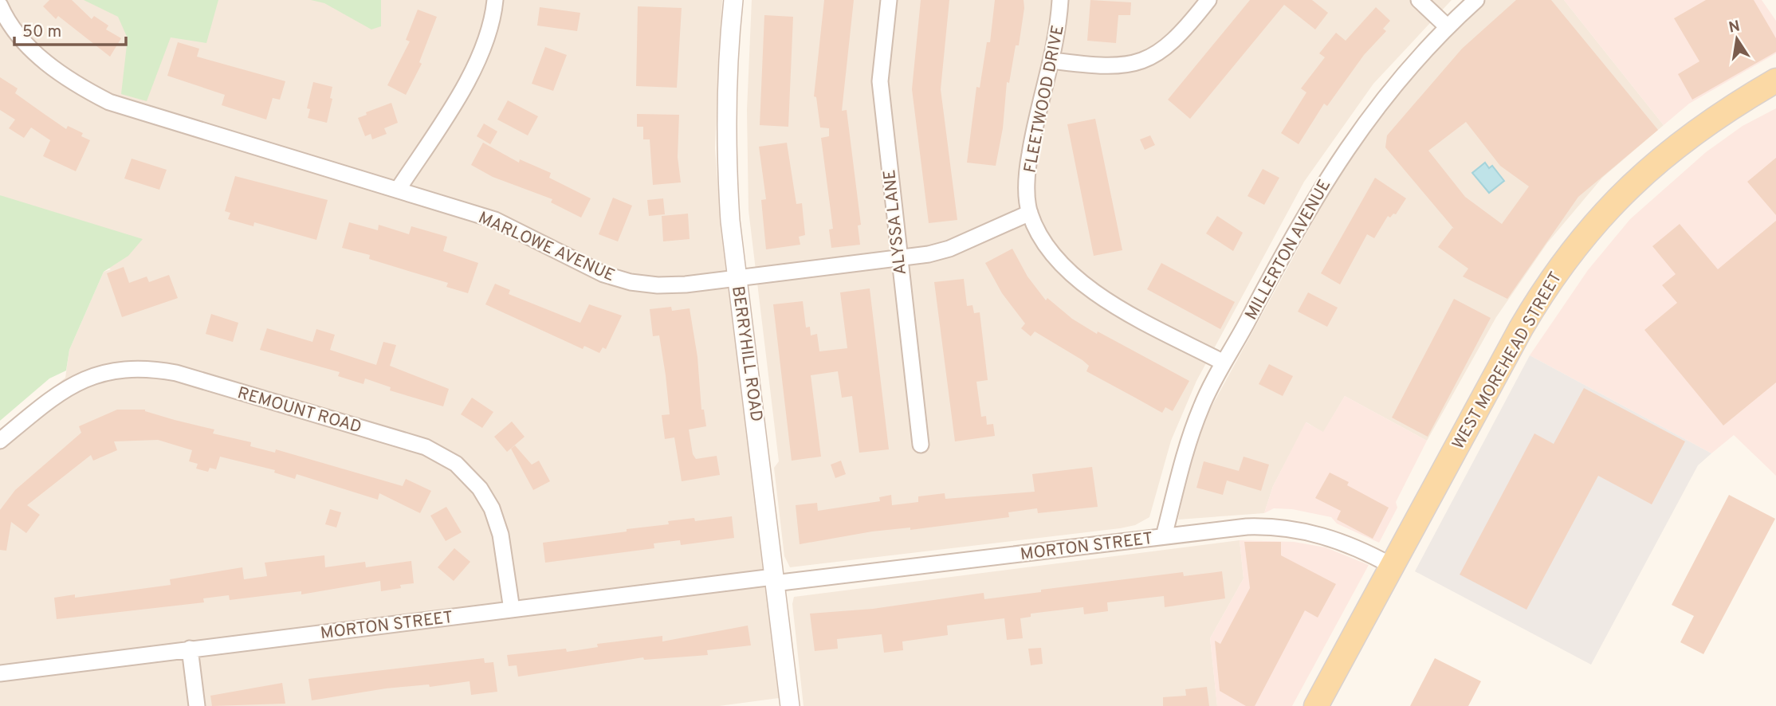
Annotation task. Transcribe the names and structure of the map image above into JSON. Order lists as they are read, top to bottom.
{
  "streets": {
    "main road": ["WEST MOREHEAD STREET"],
    "street": [
      "FLEETWOOD DRIVE",
      "ALYSSA LANE",
      "MARLOWE AVENUE",
      "MILLERTON AVENUE",
      "BERRYHILL ROAD",
      "REMOUNT ROAD",
      "MORTON STREET"
    ]
  },
  "crossings": [
    ["FLEETWOOD DRIVE", "MARLOWE AVENUE"],
    ["FLEETWOOD DRIVE", "MILLERTON AVENUE"],
    ["ALYSSA LANE", "MARLOWE AVENUE"],
    ["MARLOWE AVENUE", "BERRYHILL ROAD"],
    ["MILLERTON AVENUE", "MORTON STREET"],
    ["BERRYHILL ROAD", "MORTON STREET"],
    ["WEST MOREHEAD STREET", "MORTON STREET"],
    ["REMOUNT ROAD", "MORTON STREET"]
  ],
  "scale_bar": "50 m",
  "north": "top"
}
